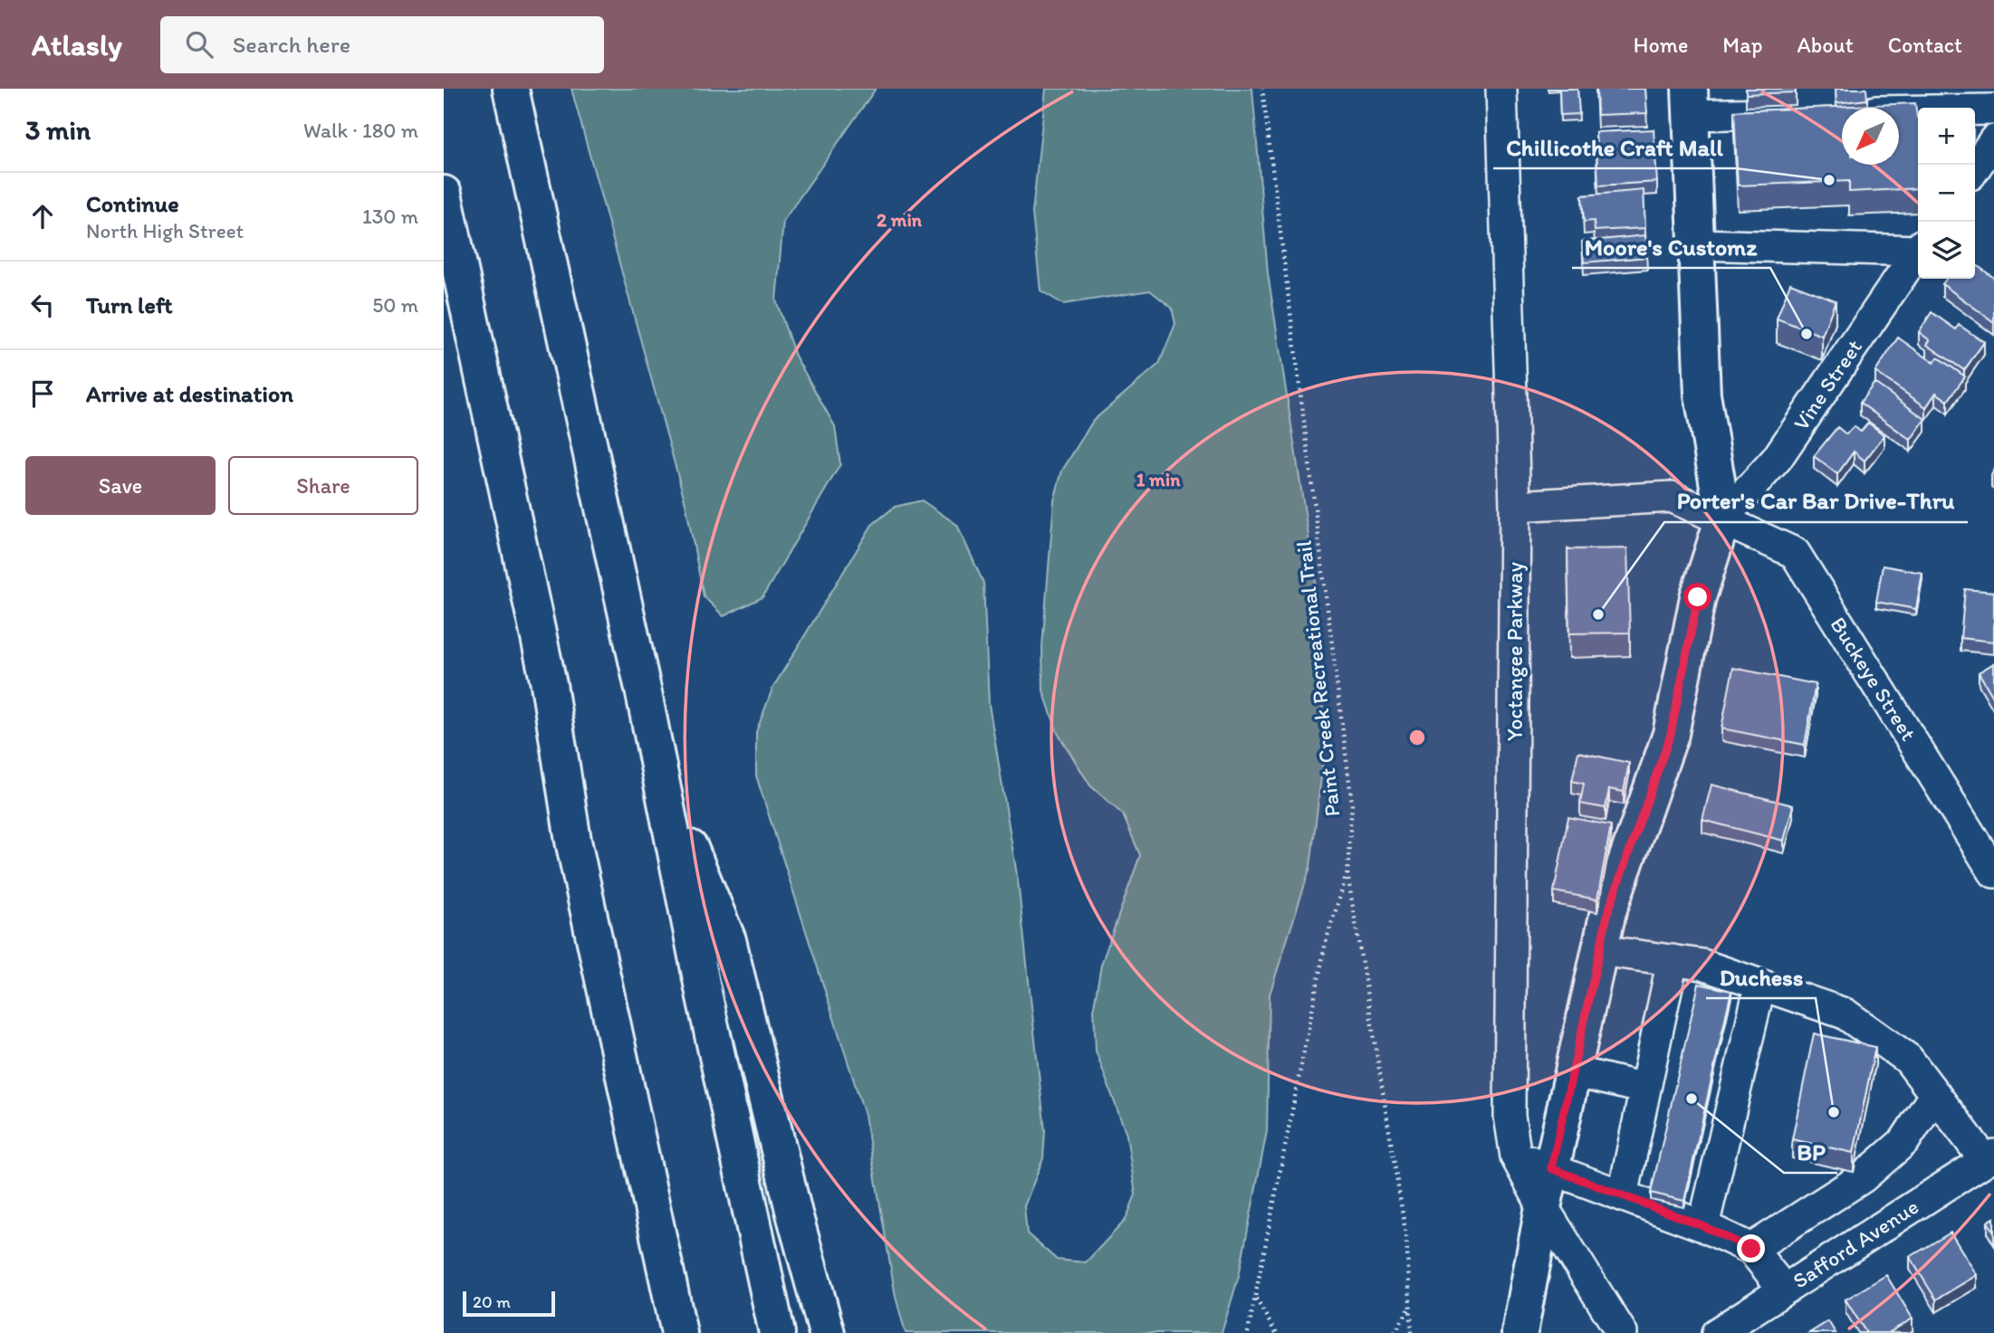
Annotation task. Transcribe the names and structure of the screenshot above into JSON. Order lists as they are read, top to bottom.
{
  "streets": {
    "street": [
      "Vine Street",
      "Yoctangee Parkway",
      "Buckeye Street",
      "Safford Avenue"
    ],
    "path": ["Paint Creek Recreational Trail"]
  },
  "crossings": [
    ["Vine Street", "Buckeye Street"],
    ["Yoctangee Parkway", "Buckeye Street"]
  ],
  "places": [
    "Chillicothe Craft Mall",
    "Moore's Customz",
    "Porter's Car Bar Drive-Thru",
    "BP",
    "Duchess"
  ],
  "scale_bar": "20 m",
  "north": "bottom left",
  "page": {
    "header": "Atlasly",
    "search": "Search here",
    "nav": [
      "Home",
      "Map",
      "About",
      "Contact"
    ],
    "heading": ["3 min", "Walk · 180 m"],
    "map_buttons": ["+", "−"],
    "list": [
      ["Continue", "North High Street", "130 m"],
      ["Turn left", "50 m"],
      "Arrive at destination"
    ],
    "buttons": ["Save", "Share"],
    "scale": "20 m"
  },
  "rings": ["2 min", "1 min"]
}
